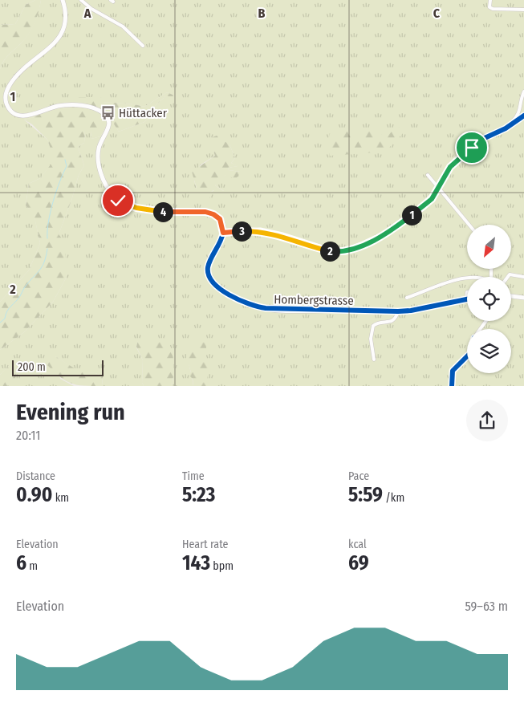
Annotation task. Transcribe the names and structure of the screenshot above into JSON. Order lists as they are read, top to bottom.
{
  "streets": {
    "street": ["Hombergstrasse"]
  },
  "places": {
    "bus stop": ["Hüttacker"]
  },
  "scale_bar": "200 m",
  "north": "bottom left",
  "page": {
    "pins": [
      "4",
      "1",
      "3",
      "2"
    ],
    "scale": "200 m",
    "heading": ["Evening run", "20:11"],
    "stats": [
      ["Distance", "0.90 km"],
      ["Time", "5:23"],
      ["Pace", "5:59 /km"],
      ["Elevation", "6 m"],
      ["Heart rate", "143 bpm"],
      ["kcal", "69"]
    ],
    "chart": ["Elevation", "59–63 m"]
  },
  "grid": {
    "columns": ["A", "B", "C"],
    "rows": ["1", "2"]
  }
}
